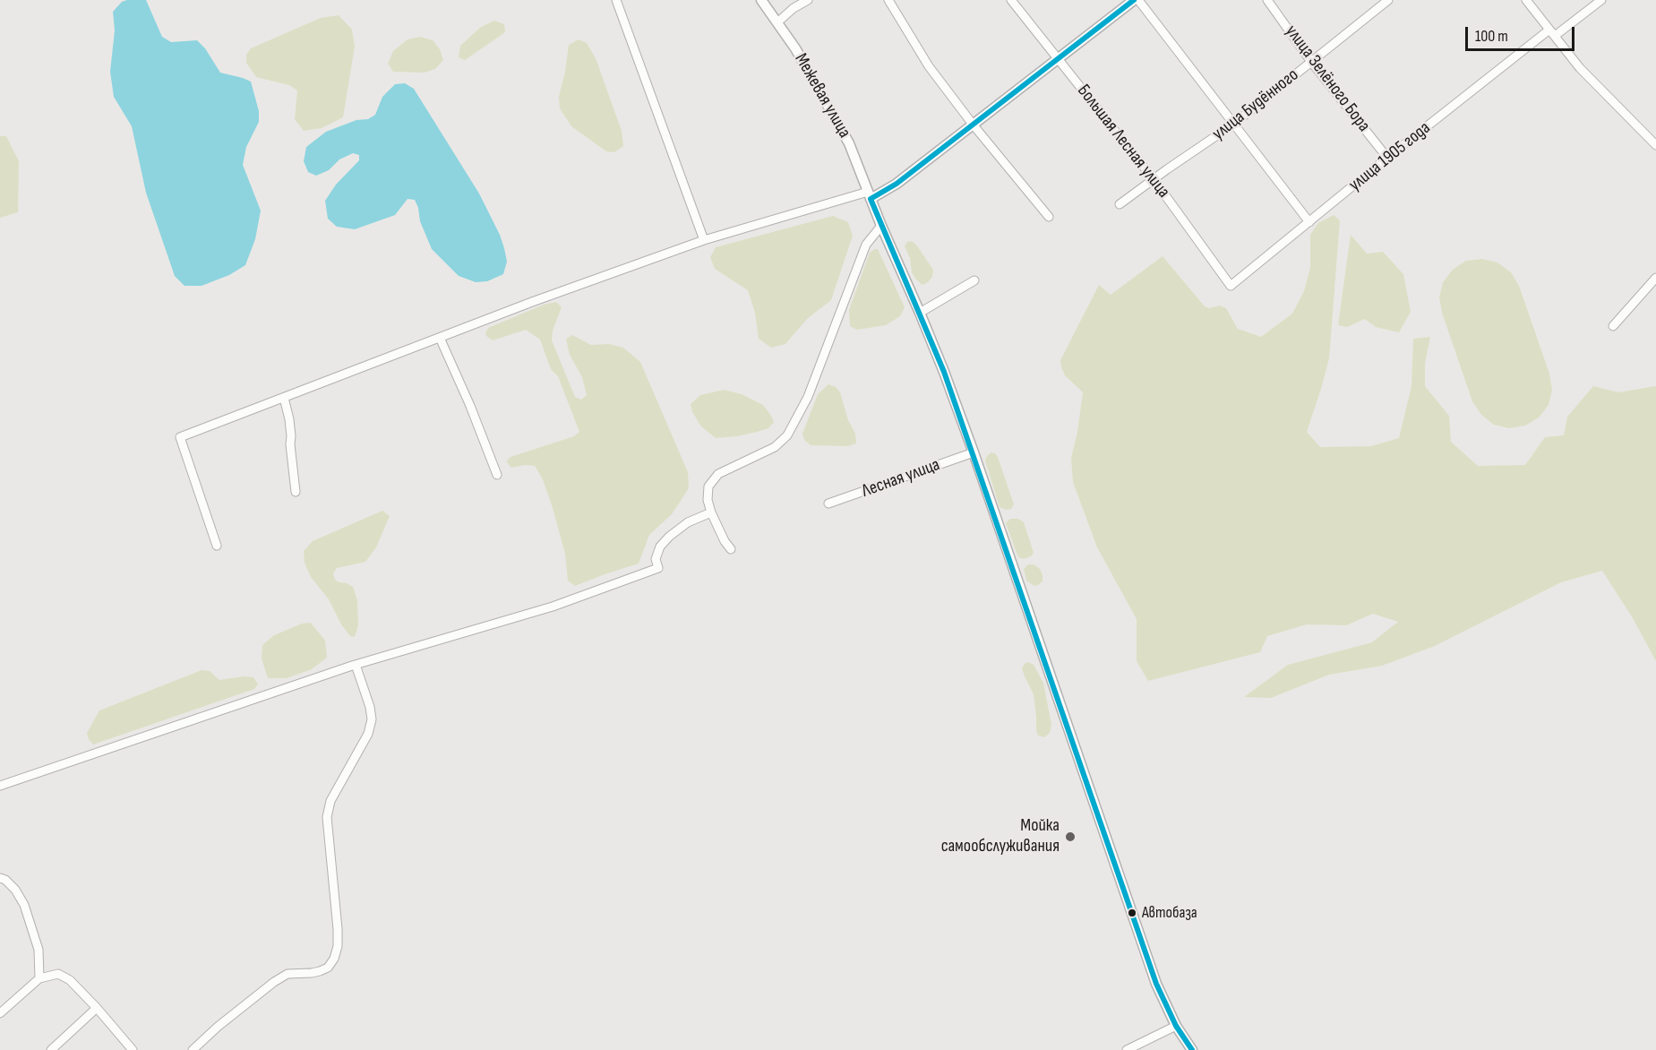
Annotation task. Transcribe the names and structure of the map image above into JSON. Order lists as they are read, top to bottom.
{
  "streets": {
    "street": [
      "улица Зелёного Бора",
      "Межевая улица",
      "улица Будённого",
      "Большая Лесная улица",
      "улица 1905 года",
      "Лесная улица"
    ]
  },
  "crossings": [
    ["улица Зелёного Бора", "улица Будённого"],
    ["улица Зелёного Бора", "улица 1905 года"],
    ["Межевая улица", "Лесная улица"],
    ["улица Будённого", "Большая Лесная улица"],
    ["Большая Лесная улица", "улица 1905 года"]
  ],
  "places": ["Мойка самообслуживания", "Автобаза"],
  "scale_bar": "100 m"
}
